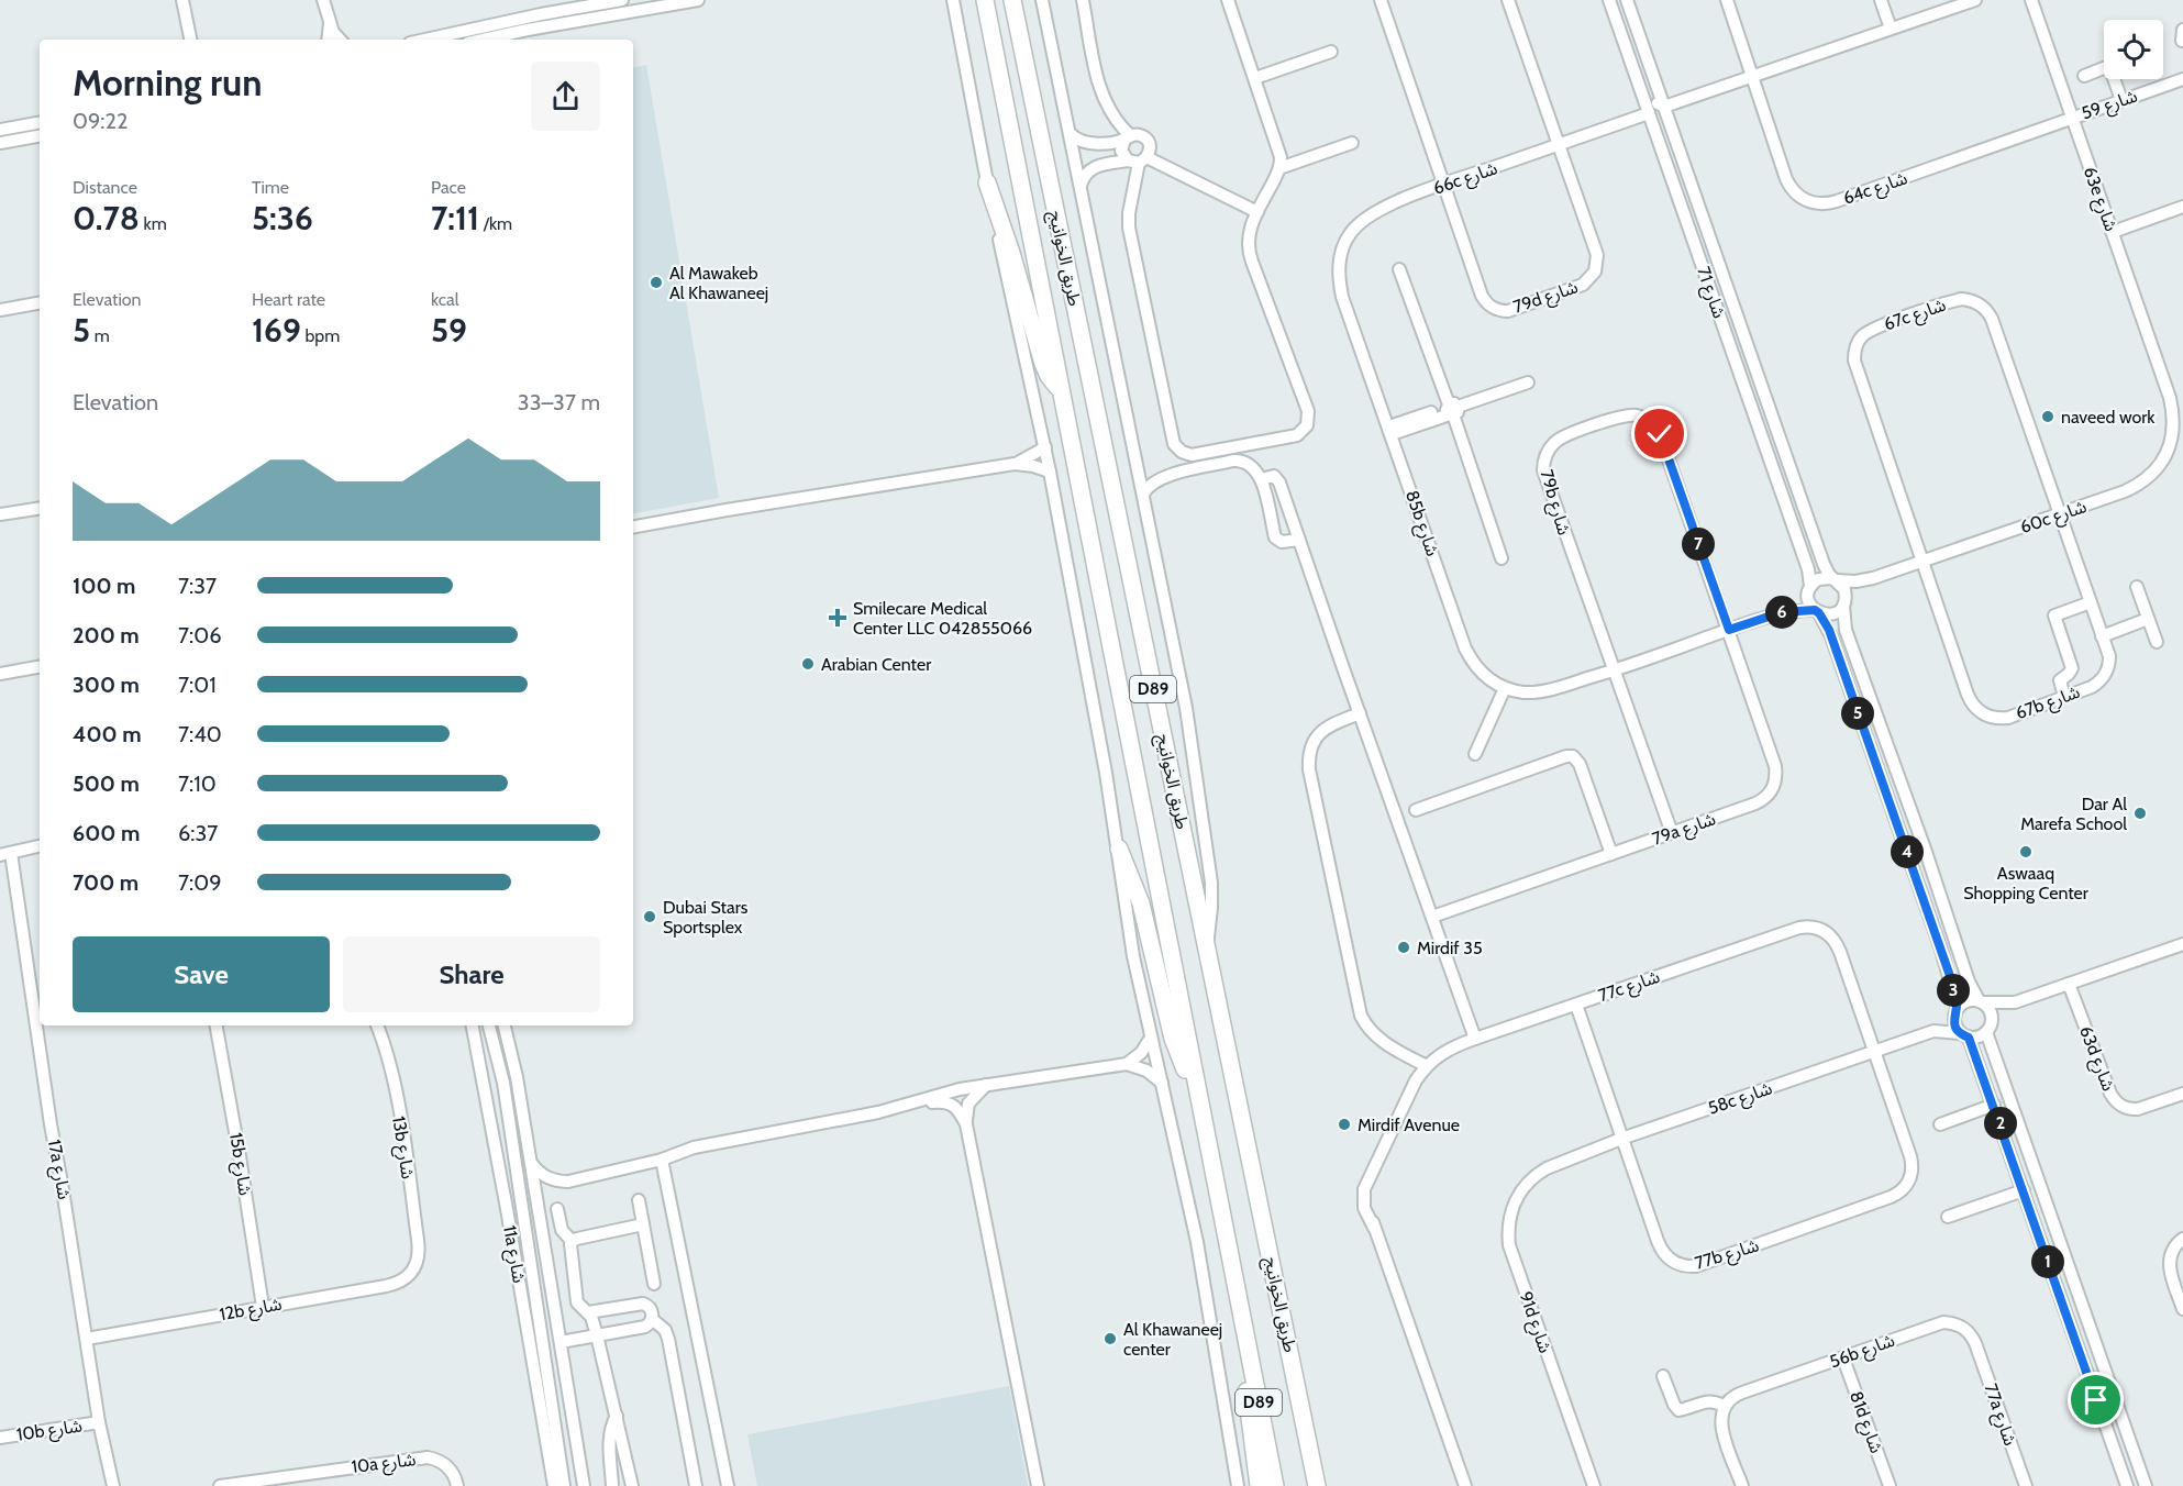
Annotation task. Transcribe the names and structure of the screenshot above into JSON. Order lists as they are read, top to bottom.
{
  "streets": {
    "highway": ["طريق الخوانيج", "D89"],
    "street": [
      "شارع 59",
      "66c شارع",
      "64c شارع",
      "63e شارع",
      "شارع 71",
      "79d شارع",
      "67c شارع",
      "79b شارع",
      "60c شارع",
      "85b شارع",
      "67b شارع",
      "79a شارع",
      "77c شارع",
      "63d شارع",
      "58c شارع",
      "13b شارع",
      "15b شارع",
      "17a شارع",
      "11a شارع",
      "77b شارع",
      "12b شارع",
      "91d شارع",
      "56b شارع",
      "77a شارع",
      "81d شارع",
      "10b شارع",
      "10a شارع"
    ]
  },
  "crossings": [
    ["شارع 59", "64c شارع"],
    ["شارع 59", "63e شارع"],
    ["66c شارع", "شارع 71"],
    ["66c شارع", "79d شارع"],
    ["66c شارع", "85b شارع"],
    ["64c شارع", "63e شارع"],
    ["63e شارع", "60c شارع"],
    ["شارع 71", "60c شارع"],
    ["67c شارع", "60c شارع"],
    ["67c شارع", "67b شارع"],
    ["79b شارع", "79a شارع"],
    ["60c شارع", "67b شارع"],
    ["77c شارع", "58c شارع"],
    ["77c شارع", "77b شارع"],
    ["58c شارع", "77b شارع"],
    ["58c شارع", "91d شارع"],
    ["13b شارع", "12b شارع"],
    ["15b شارع", "12b شارع"],
    ["17a شارع", "12b شارع"],
    ["17a شارع", "10b شارع"],
    ["56b شارع", "77a شارع"],
    ["56b شارع", "81d شارع"]
  ],
  "places": {
    "other": [
      "Al Mawakeb Al Khawaneej",
      "naveed work",
      "Arabian Center",
      "Dar Al Marefa School",
      "Aswaaq Shopping Center",
      "Dubai Stars Sportsplex",
      "Mirdif 35",
      "Mirdif Avenue",
      "Al Khawaneej center"
    ],
    "health": ["Smilecare Medical Center LLC 042855066"]
  },
  "page": {
    "heading": ["Morning run", "09:22"],
    "stats": [
      ["Distance", "0.78 km"],
      ["Time", "5:36"],
      ["Pace", "7:11 /km"],
      ["Elevation", "5 m"],
      ["Heart rate", "169 bpm"],
      ["kcal", "59"]
    ],
    "chart": ["Elevation", "33–37 m"],
    "pins": [
      "7",
      "6",
      "5",
      "4",
      "3",
      "2",
      "1"
    ],
    "list": [
      {
        "name": "100 m",
        "note": "7:37"
      },
      {
        "name": "200 m",
        "note": "7:06"
      },
      {
        "name": "300 m",
        "note": "7:01"
      },
      {
        "name": "400 m",
        "note": "7:40"
      },
      {
        "name": "500 m",
        "note": "7:10"
      },
      {
        "name": "600 m",
        "note": "6:37"
      },
      {
        "name": "700 m",
        "note": "7:09"
      }
    ],
    "buttons": ["Save", "Share"]
  }
}
